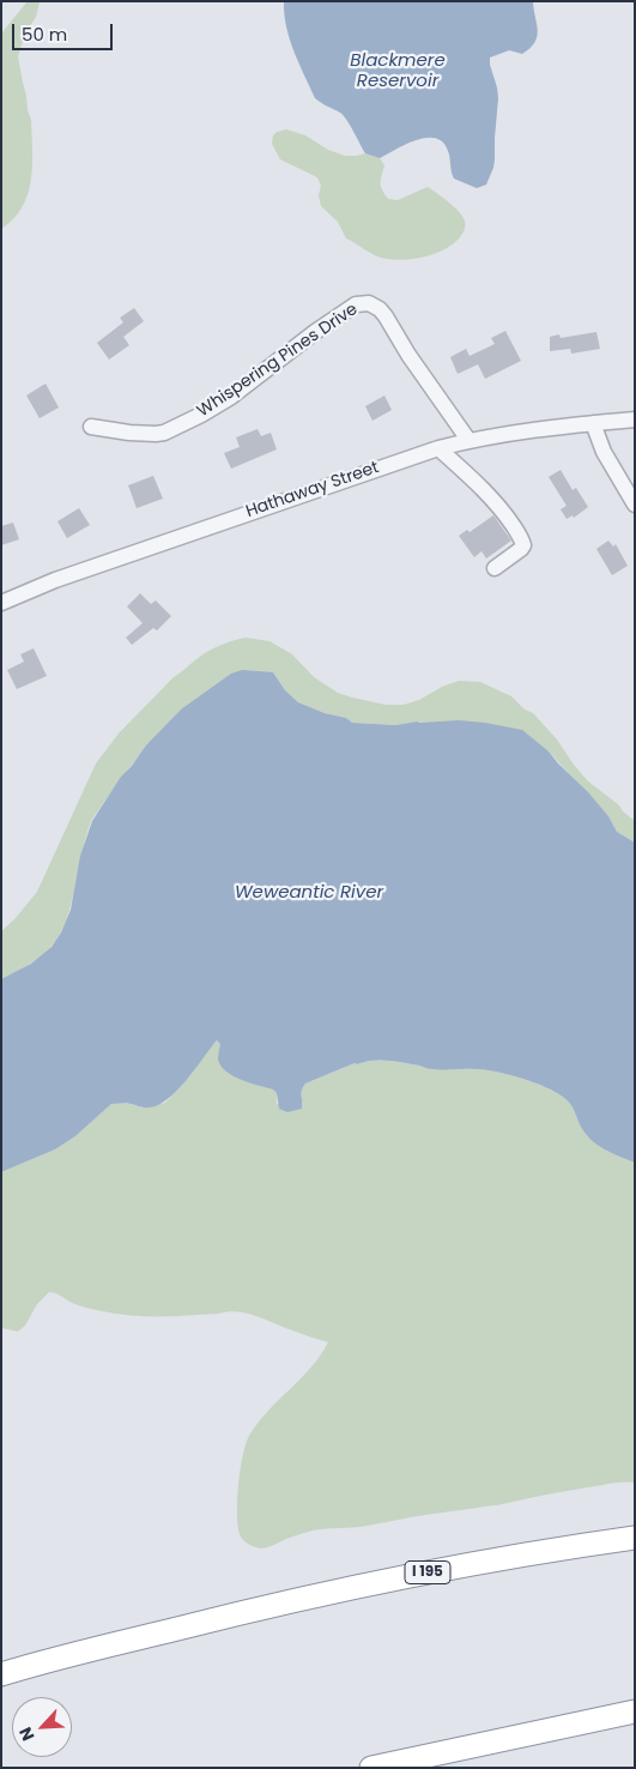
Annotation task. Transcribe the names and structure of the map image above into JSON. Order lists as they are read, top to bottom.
{
  "streets": {
    "highway": ["I 195"],
    "street": ["Whispering Pines Drive", "Hathaway Street"]
  },
  "crossings": [
    ["Whispering Pines Drive", "Hathaway Street"]
  ],
  "water": ["Blackmere Reservoir", "Weweantic River"],
  "scale_bar": "50 m",
  "north": "bottom left"
}
